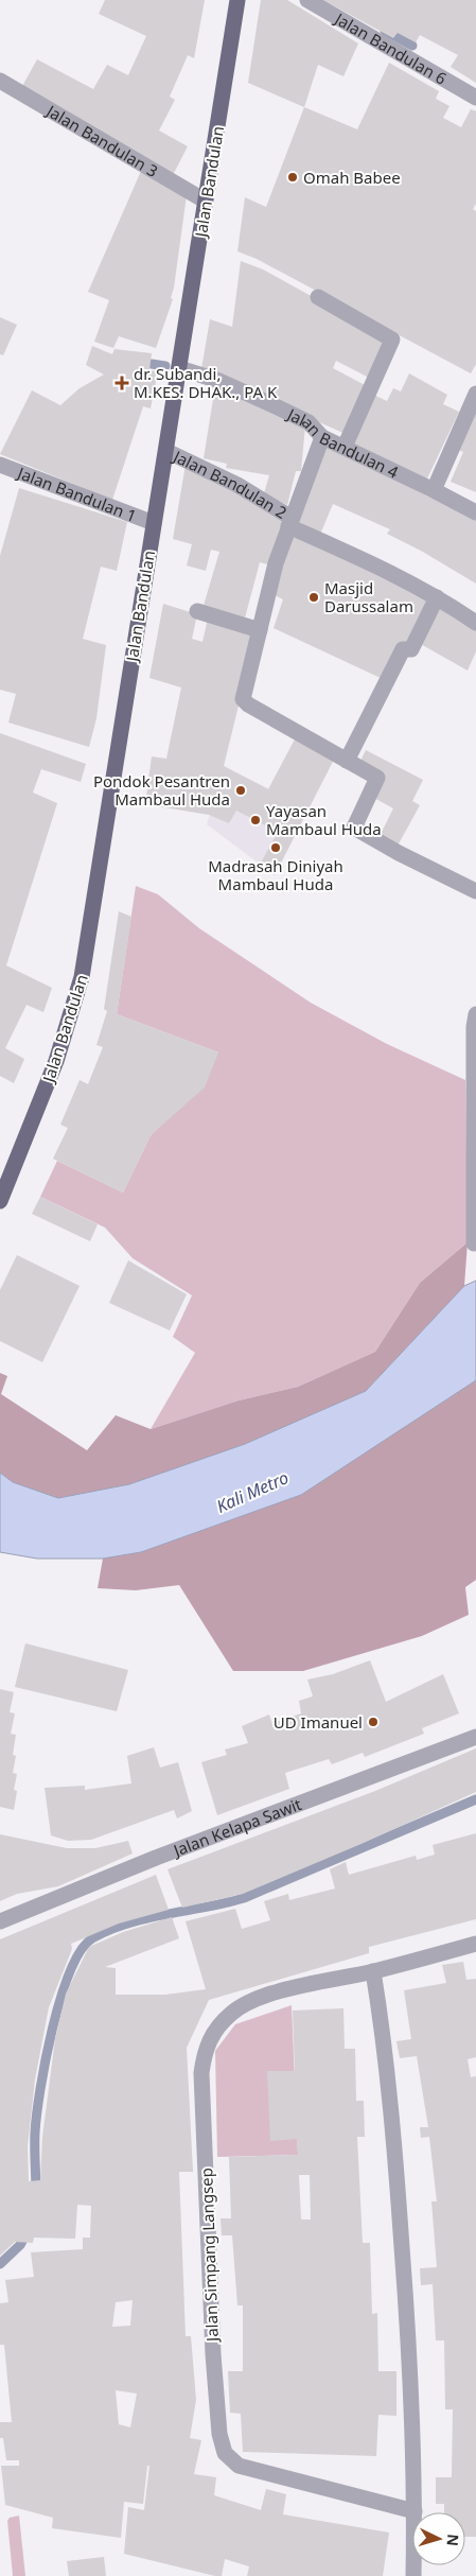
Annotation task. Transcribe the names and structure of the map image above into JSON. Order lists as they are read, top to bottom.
{
  "streets": {
    "main road": ["Jalan Bandulan"],
    "street": [
      "Jalan Bandulan 6",
      "Jalan Bandulan 3",
      "Jalan Bandulan 4",
      "Jalan Bandulan 2",
      "Jalan Bandulan 1",
      "Jalan Kelapa Sawit",
      "Jalan Simpang Langsep"
    ]
  },
  "crossings": [
    ["Jalan Bandulan 3", "Jalan Bandulan"],
    ["Jalan Bandulan", "Jalan Bandulan 4"],
    ["Jalan Bandulan", "Jalan Bandulan 2"],
    ["Jalan Bandulan", "Jalan Bandulan 1"]
  ],
  "water": ["Kali Metro"],
  "places": {
    "other": [
      "Omah Babee",
      "Masjid Darussalam",
      "Pondok Pesantren Mambaul Huda",
      "Yayasan Mambaul Huda",
      "Madrasah Diniyah Mambaul Huda",
      "UD Imanuel"
    ],
    "health": ["dr. Subandi, M.KES. DHAK., PA K"]
  },
  "north": "right"
}
